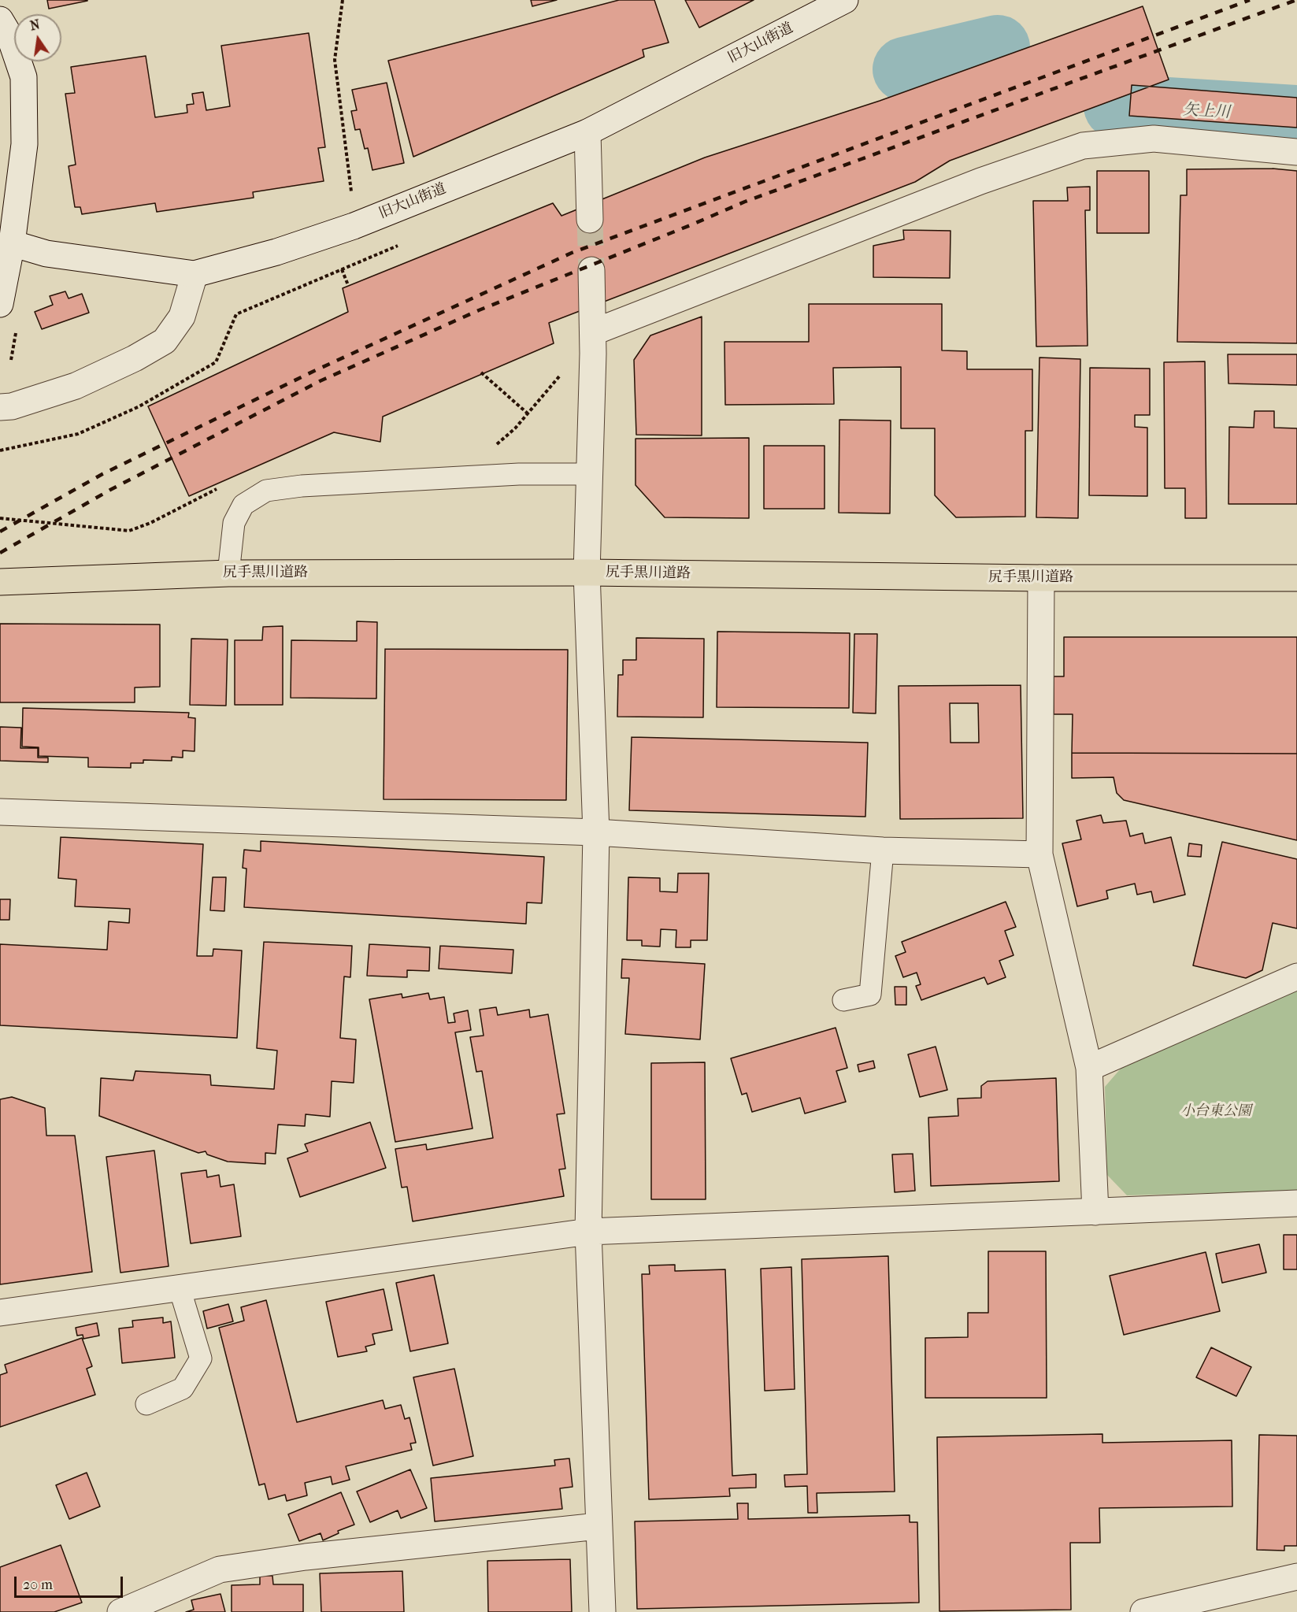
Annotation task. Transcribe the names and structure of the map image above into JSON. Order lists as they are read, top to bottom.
{
  "streets": {
    "main road": ["尻手黒川道路"],
    "street": ["旧大山街道"]
  },
  "water": ["矢上川"],
  "parks": ["小台東公園"],
  "scale_bar": "20 m",
  "north": "top"
}
